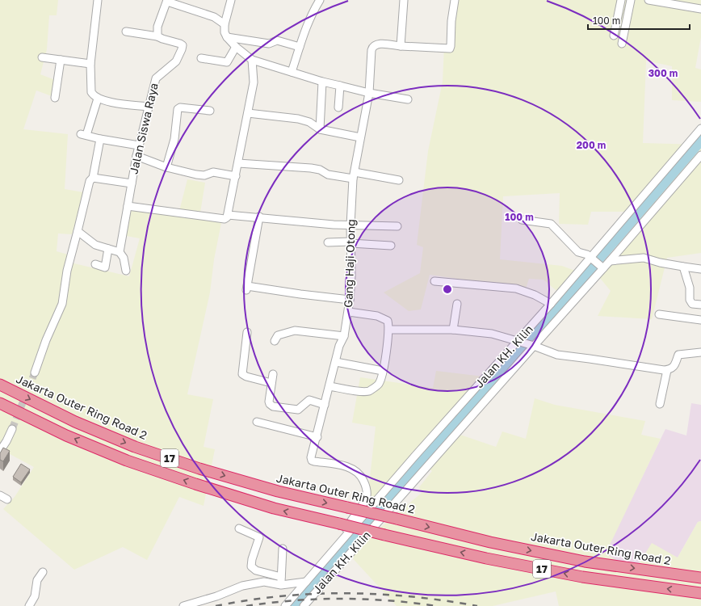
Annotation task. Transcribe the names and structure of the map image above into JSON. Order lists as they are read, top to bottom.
{
  "streets": {
    "highway": ["Jakarta Outer Ring Road 2", "17"],
    "street": ["Jalan Siswa Raya", "Gang Haji Otong", "Jalan KH. Kilin"]
  },
  "crossings": [
    ["Gang Haji Otong", "Jalan KH. Kilin"]
  ],
  "scale_bar": "100 m",
  "rings": ["300 m", "200 m", "100 m"]
}
